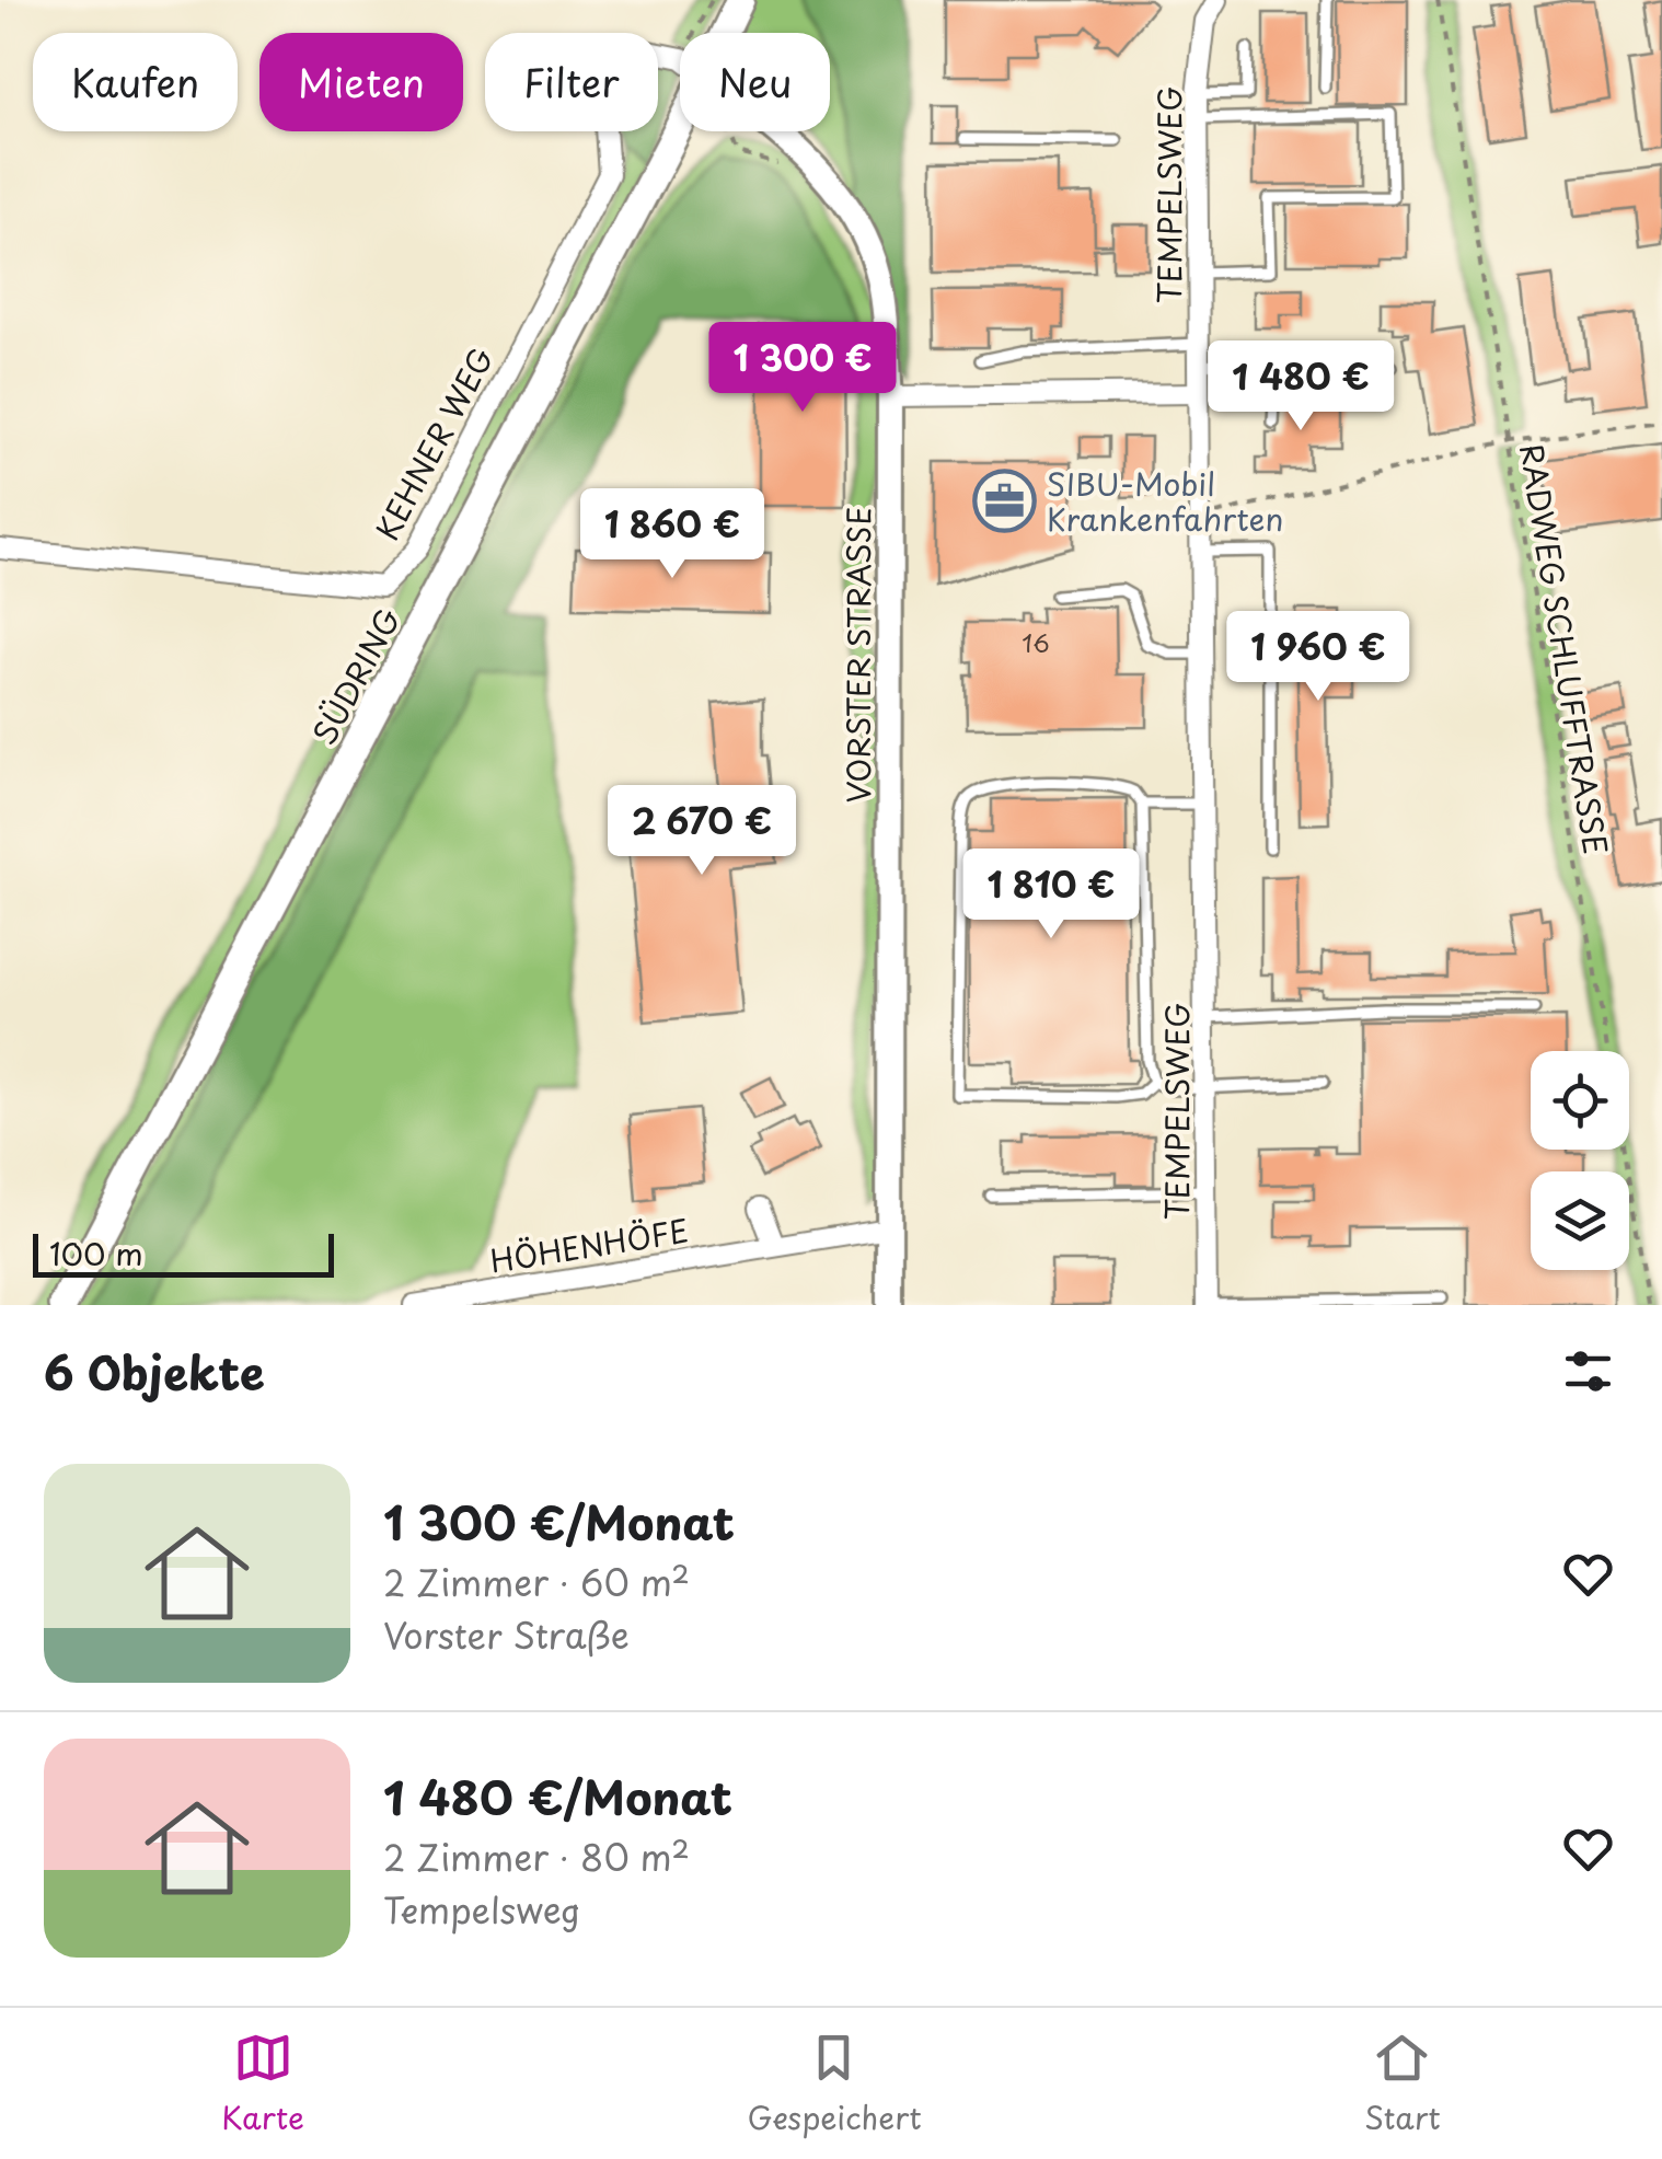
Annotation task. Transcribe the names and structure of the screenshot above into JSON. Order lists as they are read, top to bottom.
{
  "streets": {
    "main road": ["SÜDRING"],
    "street": [
      "TEMPELSWEG",
      "KEHNER WEG",
      "VORSTER STRASSE",
      "HÖHENHÖFE"
    ],
    "path": ["RADWEG SCHLUFFTRASSE"]
  },
  "crossings": [
    ["VORSTER STRASSE", "HÖHENHÖFE"]
  ],
  "places": {
    "office": ["SIBU-Mobil Krankenfahrten"]
  },
  "house_numbers": ["16"],
  "scale_bar": "100 m",
  "page": {
    "chip": [
      "Kaufen",
      "Mieten",
      "Filter",
      "Neu"
    ],
    "price": [
      "1 300 €",
      "1 480 €",
      "1 860 €",
      "1 960 €",
      "2 670 €",
      "1 810 €"
    ],
    "scale": "100 m",
    "heading": "6 Objekte",
    "list": [
      {
        "name": "1 300 €/Monat",
        "note": "2 Zimmer · 60 m² · Vorster Straße"
      },
      {
        "name": "1 480 €/Monat",
        "note": "2 Zimmer · 80 m² · Tempelsweg"
      }
    ],
    "tabs": ["Karte", "Gespeichert", "Start"]
  }
}
